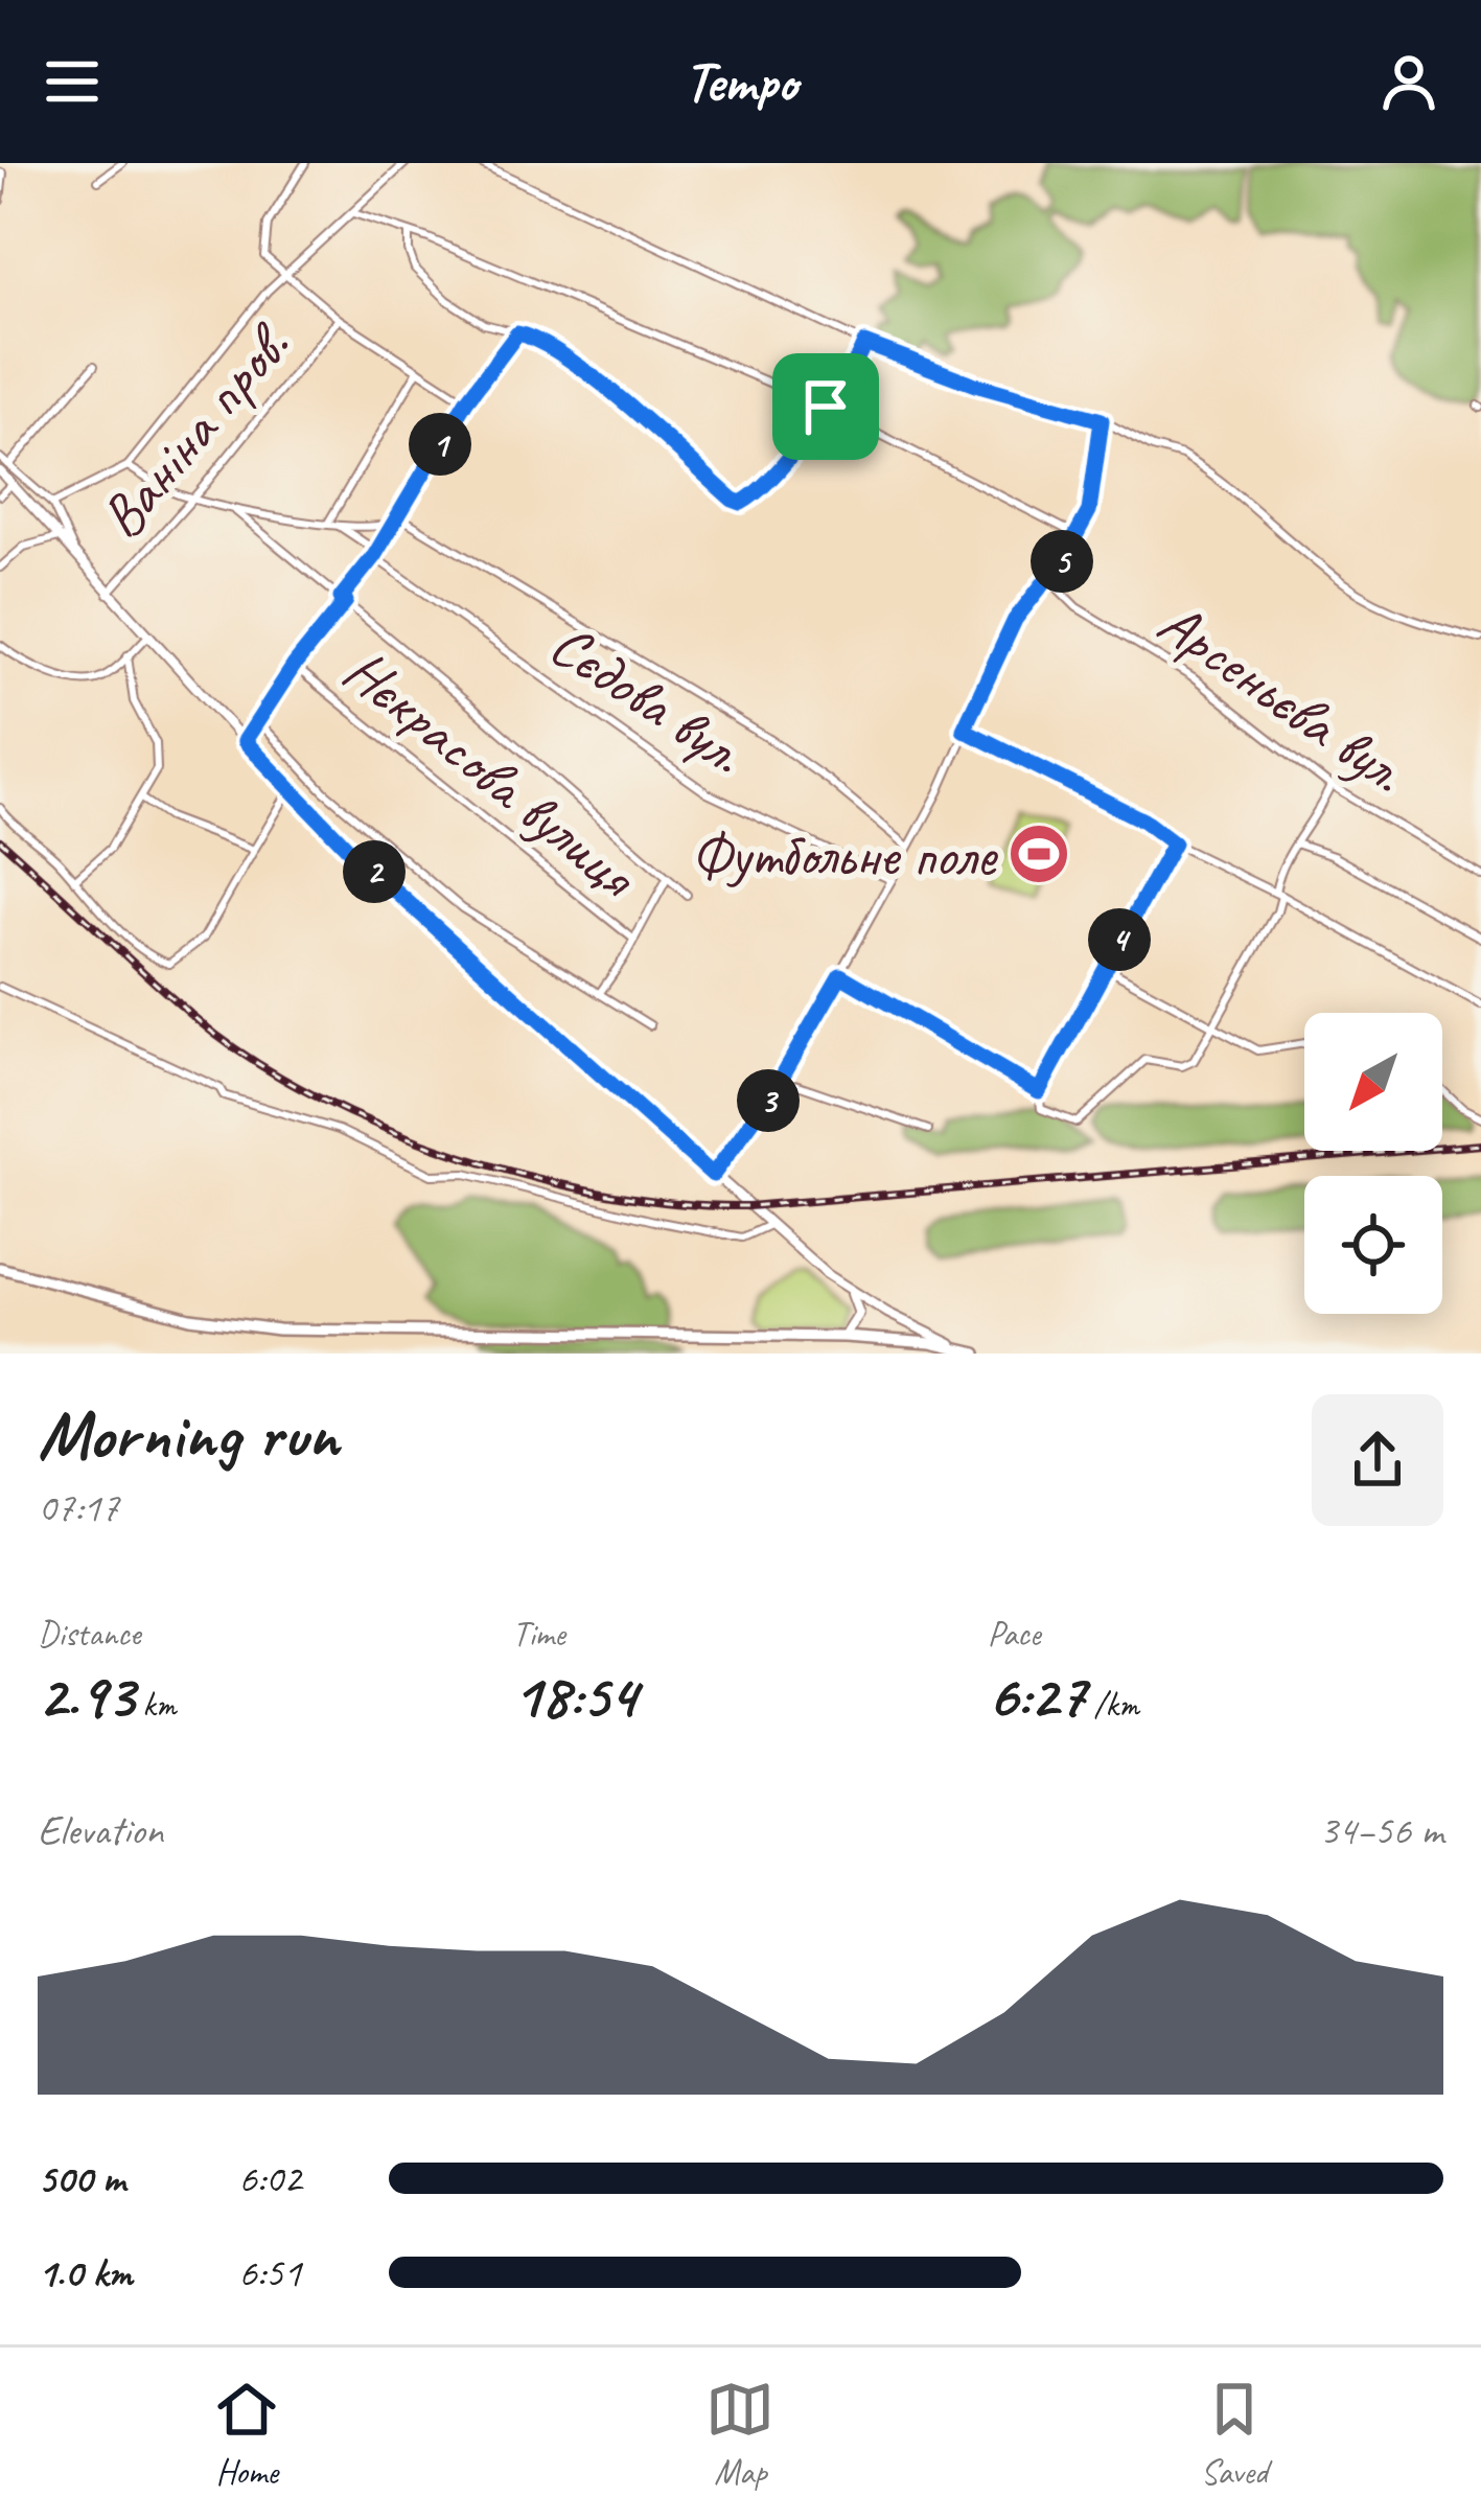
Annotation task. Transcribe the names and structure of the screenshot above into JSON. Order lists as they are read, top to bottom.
{
  "streets": {
    "street": [
      "Ваніна пров.",
      "Арсеньєва вул.",
      "Сєдова вул.",
      "Нєкрасова вулиця"
    ]
  },
  "places": {
    "sports": ["Футбольне поле"]
  },
  "north": "bottom left",
  "page": {
    "header": "Tempo",
    "pins": [
      "1",
      "5",
      "2",
      "4",
      "3"
    ],
    "heading": ["Morning run", "07:17"],
    "stats": [
      ["Distance", "2.93 km"],
      ["Time", "18:54"],
      ["Pace", "6:27 /km"]
    ],
    "chart": ["Elevation", "34–56 m"],
    "list": [
      {
        "name": "500 m",
        "note": "6:02"
      },
      {
        "name": "1.0 km",
        "note": "6:51"
      }
    ],
    "tabs": ["Home", "Map", "Saved"]
  }
}
